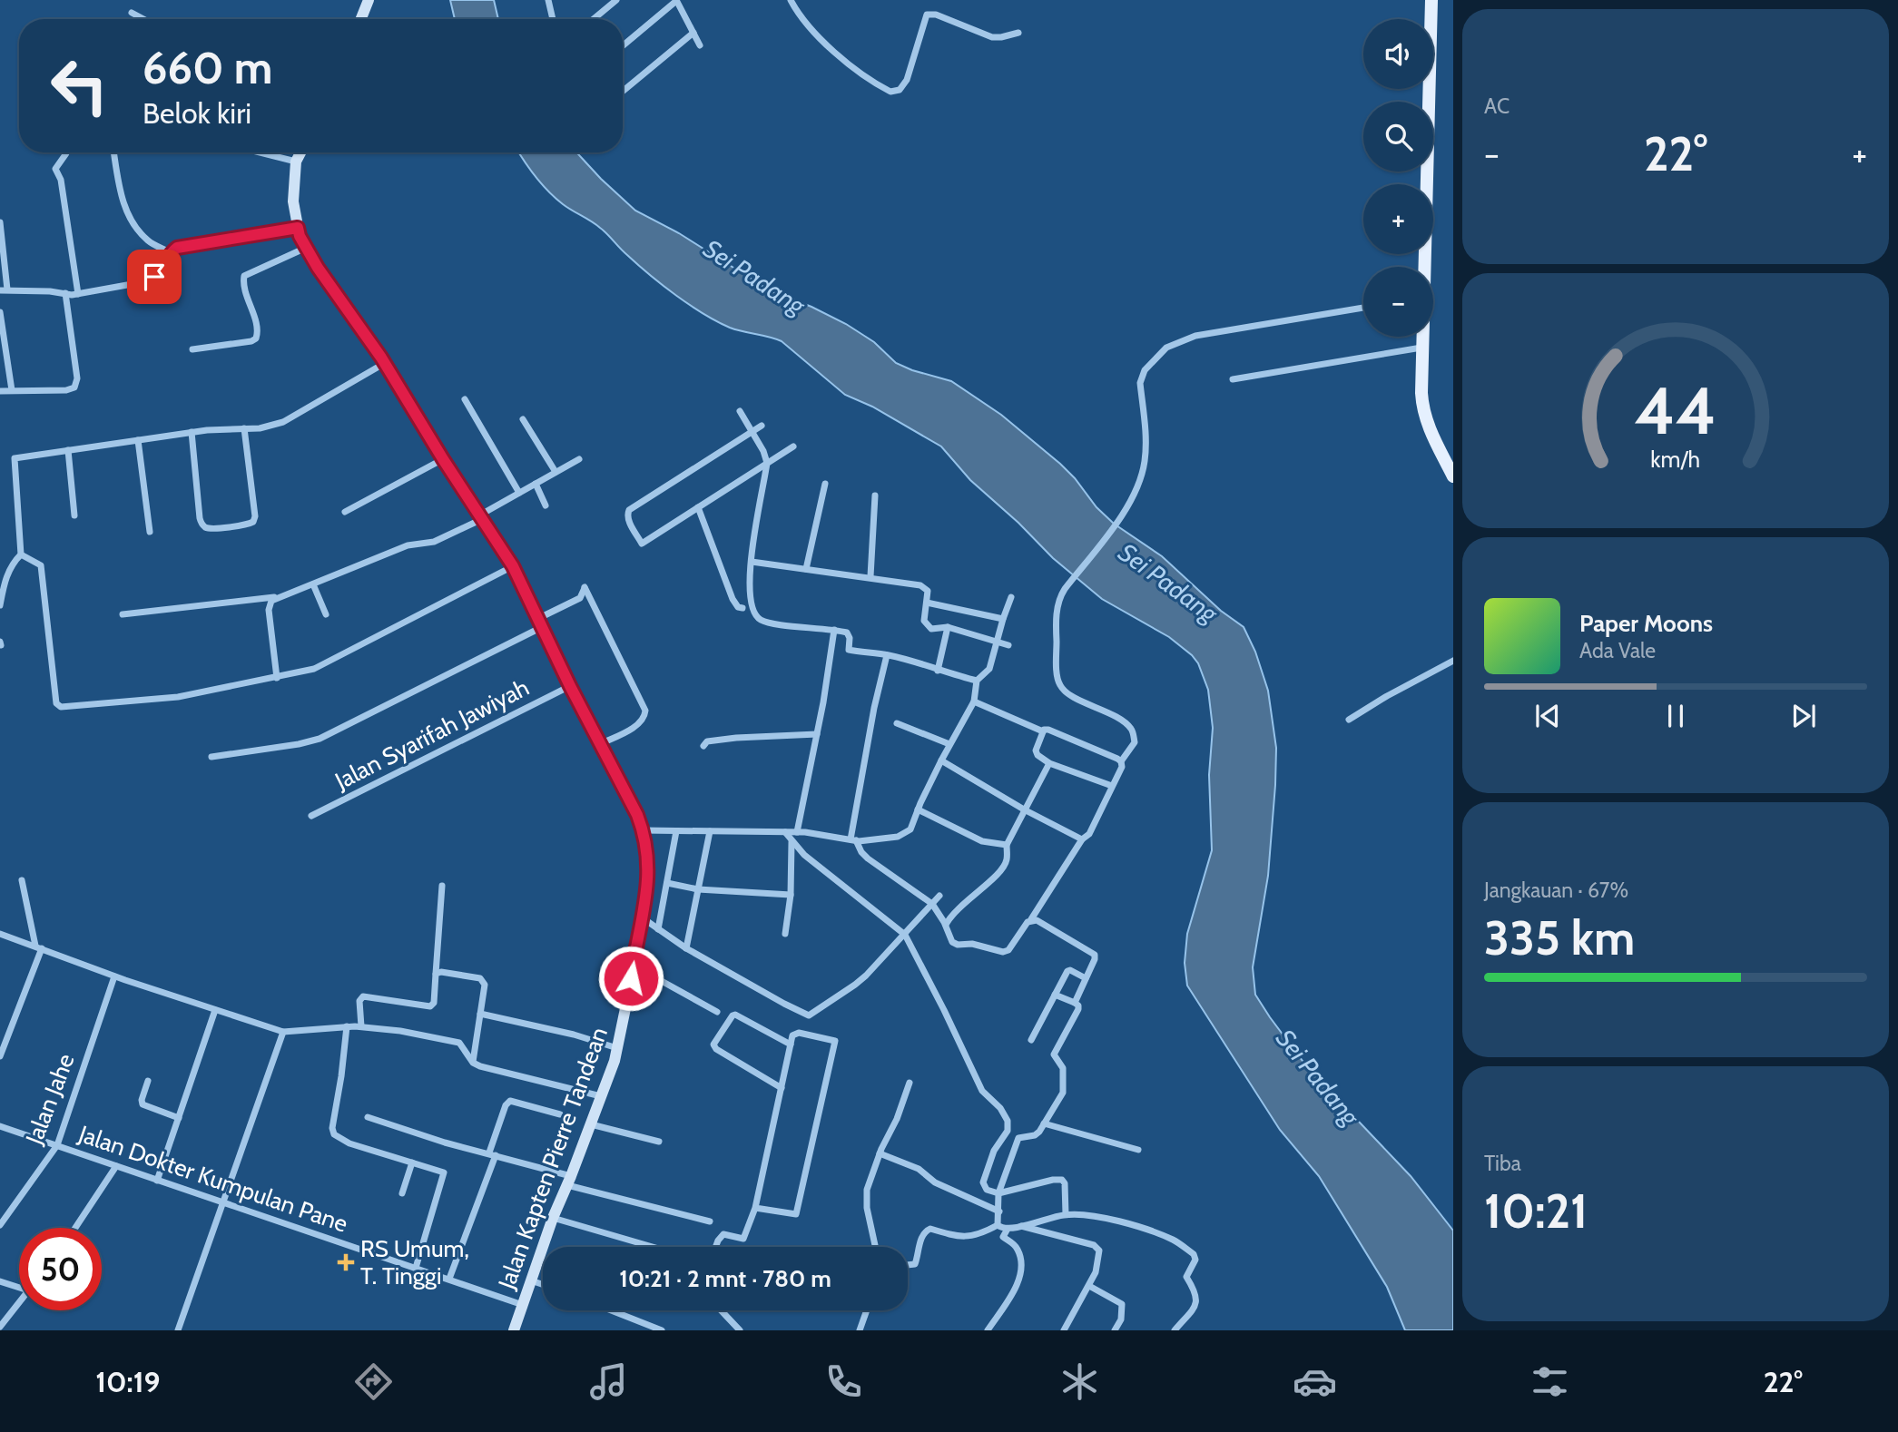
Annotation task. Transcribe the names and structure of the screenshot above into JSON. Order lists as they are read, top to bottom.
{
  "streets": {
    "main road": ["Jalan Kapten Pierre Tandean"],
    "street": ["Jalan Syarifah Jawiyah", "Jalan Jahe", "Jalan Dokter Kumpulan Pane"]
  },
  "crossings": [
    ["Jalan Syarifah Jawiyah", "Jalan Kapten Pierre Tandean"],
    ["Jalan Jahe", "Jalan Dokter Kumpulan Pane"],
    ["Jalan Kapten Pierre Tandean", "Jalan Dokter Kumpulan Pane"]
  ],
  "water": ["Sei Padang"],
  "places": {
    "health": ["RS Umum, T. Tinggi"]
  },
  "page": {
    "tile": [
      "AC",
      ["Jangkauan · 67%", "335 km"],
      ["Tiba", "10:21"]
    ],
    "map_buttons": ["+", "−"],
    "turn": ["660 m", "Belok kiri"],
    "heat": ["−", "22°", "+"],
    "song": ["Paper Moons", "Ada Vale"],
    "limit": "50",
    "trip": "10:21 · 2 mnt · 780 m",
    "tabs": ["10:19", "22°"],
    "gauge": ["44", "km/h"]
  }
}
